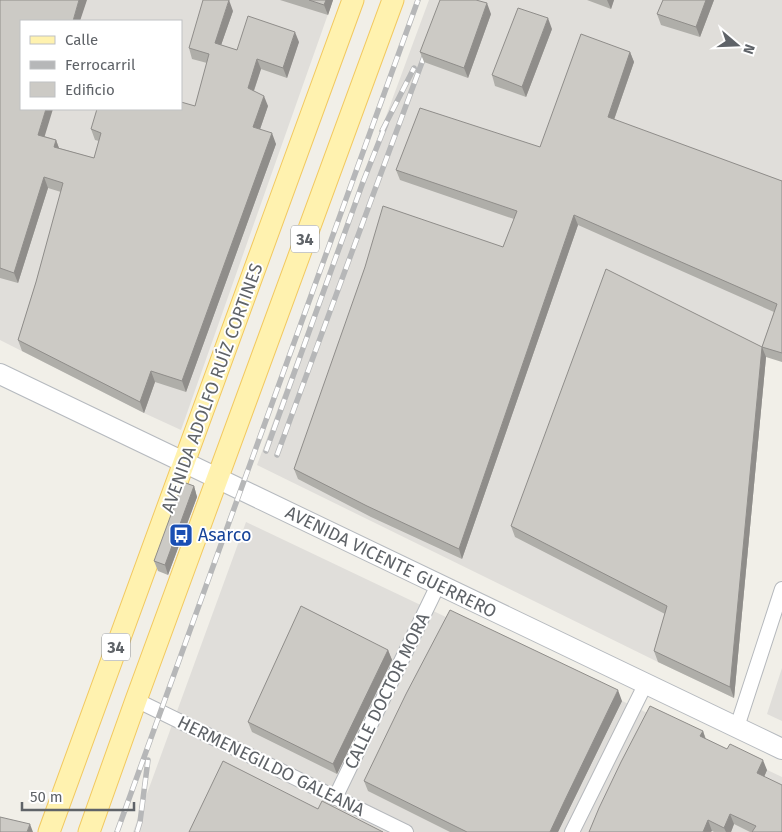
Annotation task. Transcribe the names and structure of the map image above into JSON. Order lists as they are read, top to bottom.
{
  "streets": {
    "main road": ["34", "AVENIDA ADOLFO RUÍZ CORTINES", "AVENIDA VICENTE GUERRERO"],
    "street": ["CALLE DOCTOR MORA", "HERMENEGILDO GALEANA"]
  },
  "crossings": [
    ["AVENIDA ADOLFO RUÍZ CORTINES", "AVENIDA VICENTE GUERRERO"],
    ["AVENIDA ADOLFO RUÍZ CORTINES", "HERMENEGILDO GALEANA"],
    ["AVENIDA VICENTE GUERRERO", "CALLE DOCTOR MORA"],
    ["CALLE DOCTOR MORA", "HERMENEGILDO GALEANA"]
  ],
  "places": {
    "bus stop": ["Asarco"]
  },
  "legend": ["Calle", "Ferrocarril", "Edificio"],
  "scale_bar": "50 m",
  "north": "right"
}
